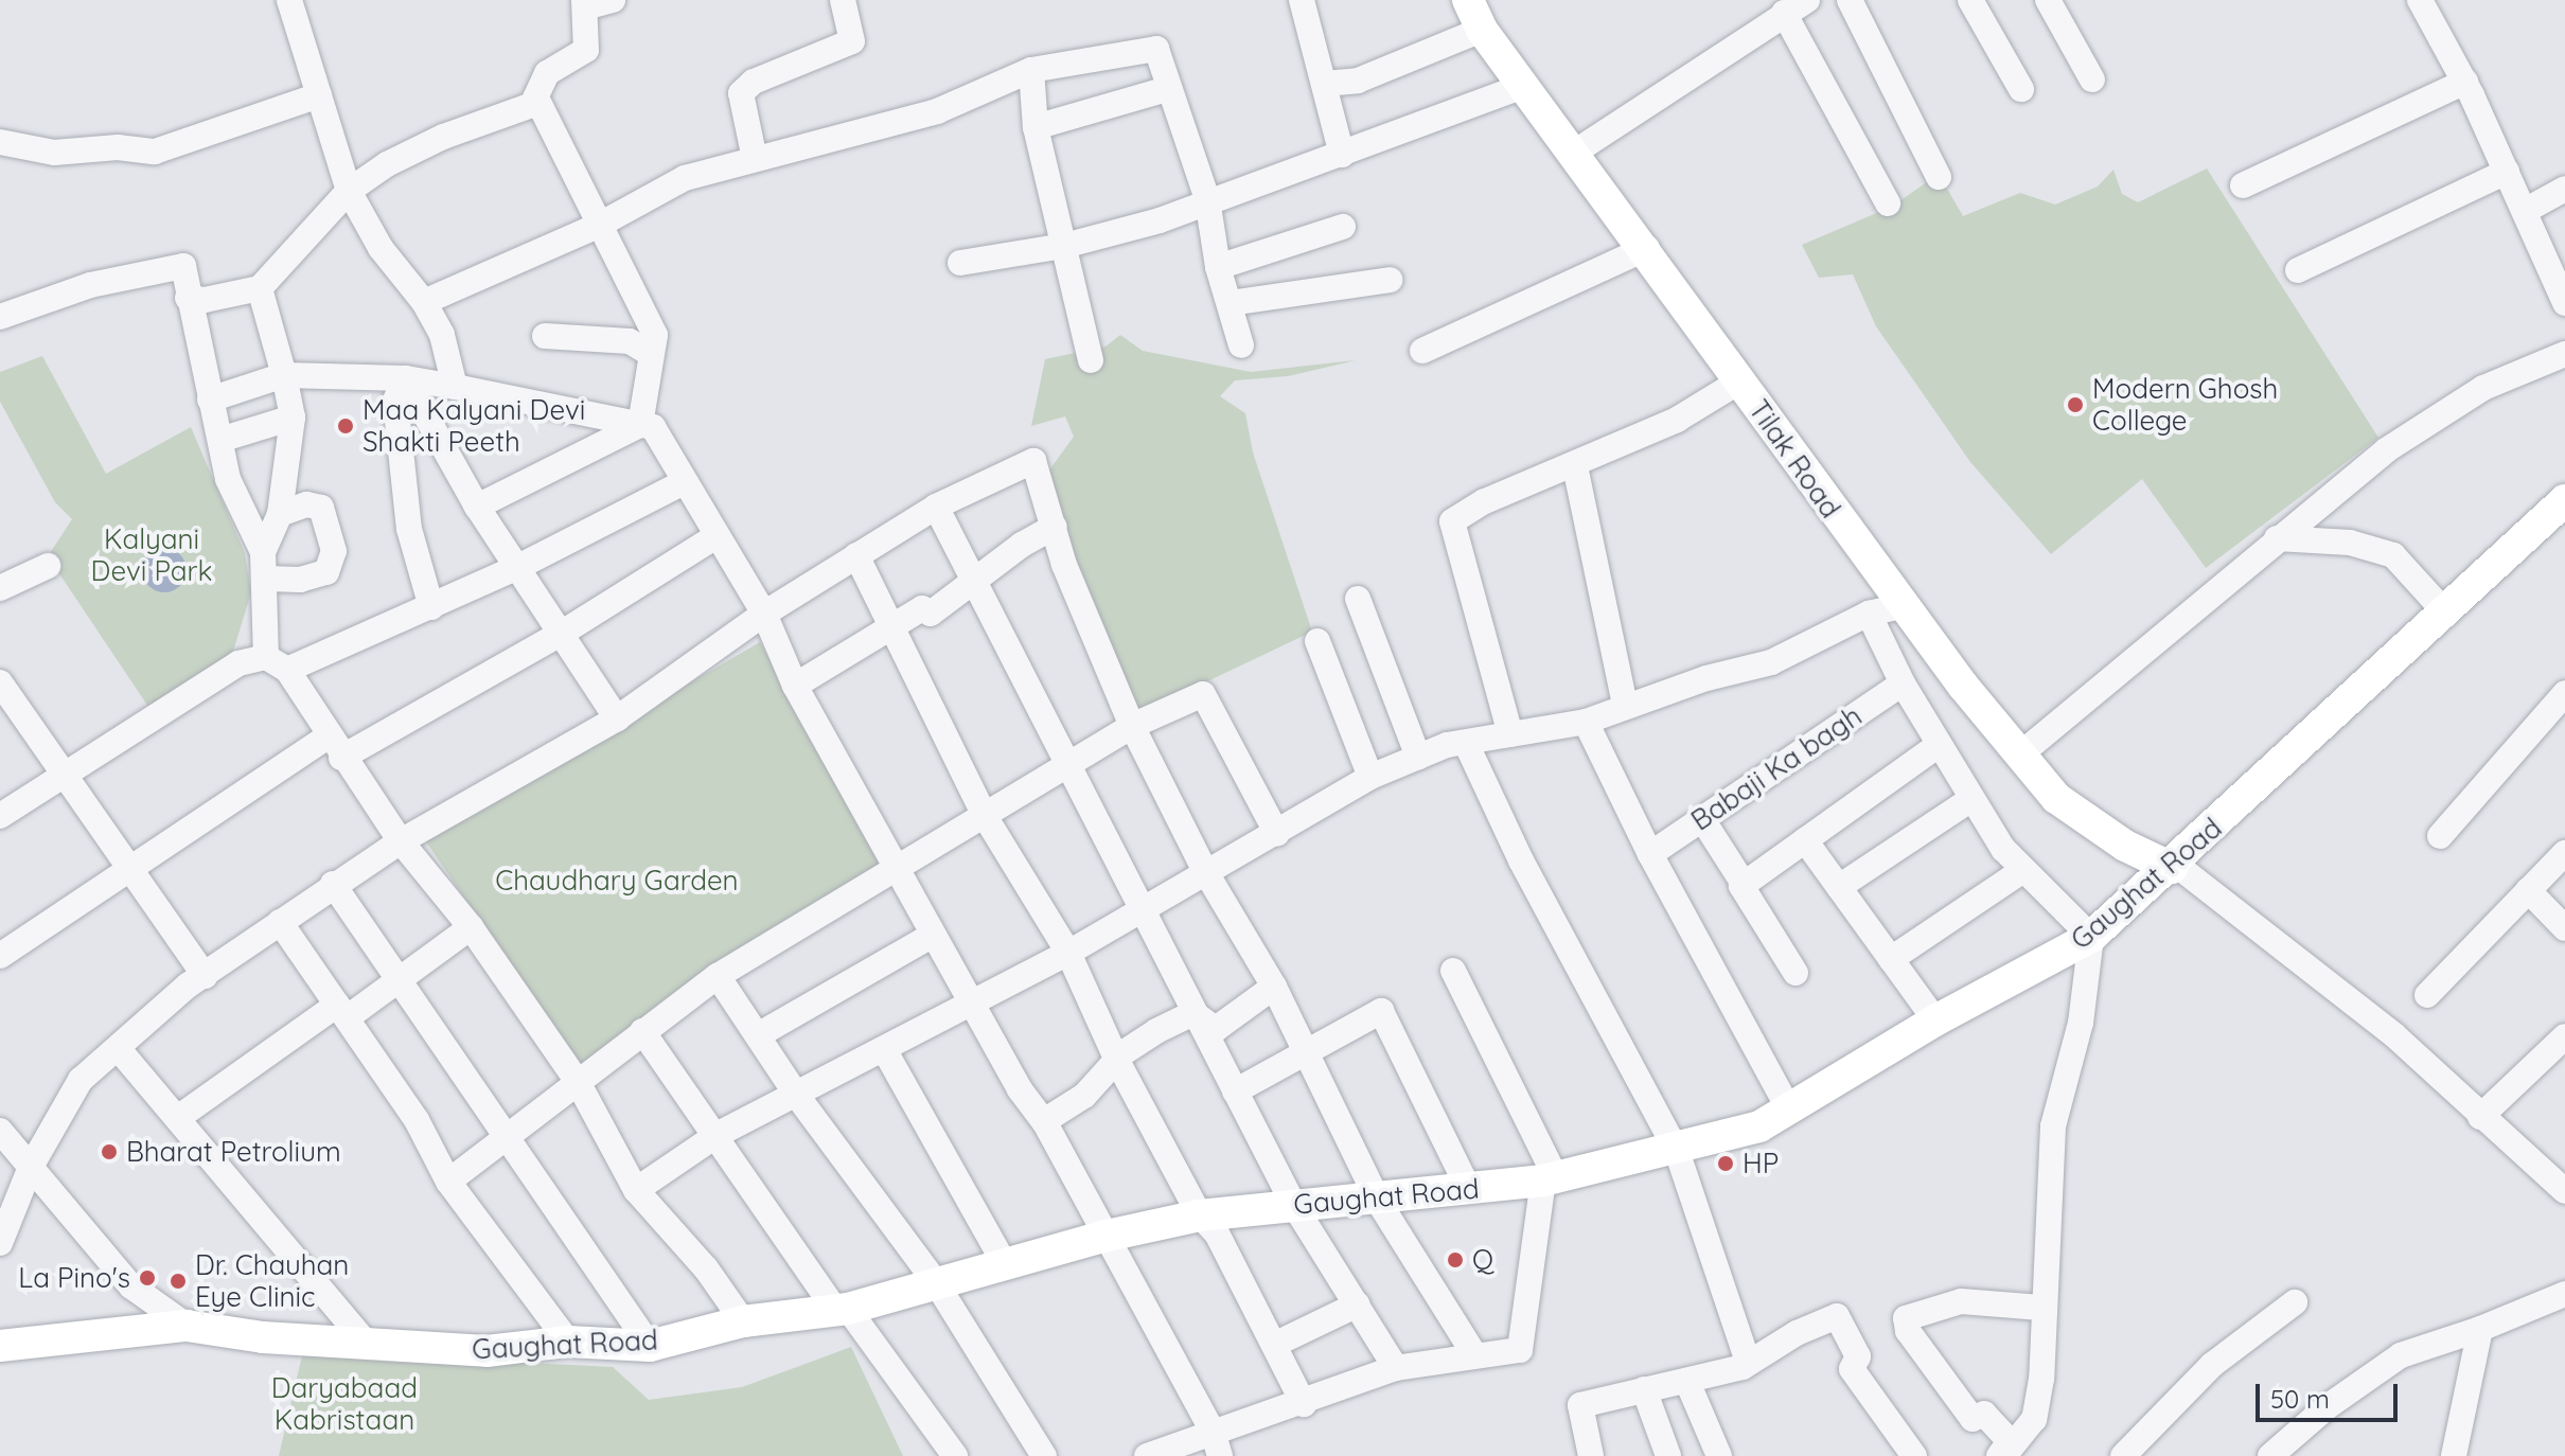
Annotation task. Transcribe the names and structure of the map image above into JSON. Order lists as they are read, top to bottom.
{
  "streets": {
    "main road": ["Tilak Road", "Gaughat Road"],
    "street": ["Babaji Ka bagh"]
  },
  "crossings": [
    ["Tilak Road", "Gaughat Road"]
  ],
  "parks": ["Kalyani Devi Park", "Chaudhary Garden", "Daryabaad Kabristaan"],
  "places": [
    "Modern Ghosh College",
    "Maa Kalyani Devi Shakti Peeth",
    "Bharat Petrolium",
    "HP",
    "Q",
    "La Pino's",
    "Dr. Chauhan Eye Clinic"
  ],
  "scale_bar": "50 m"
}
